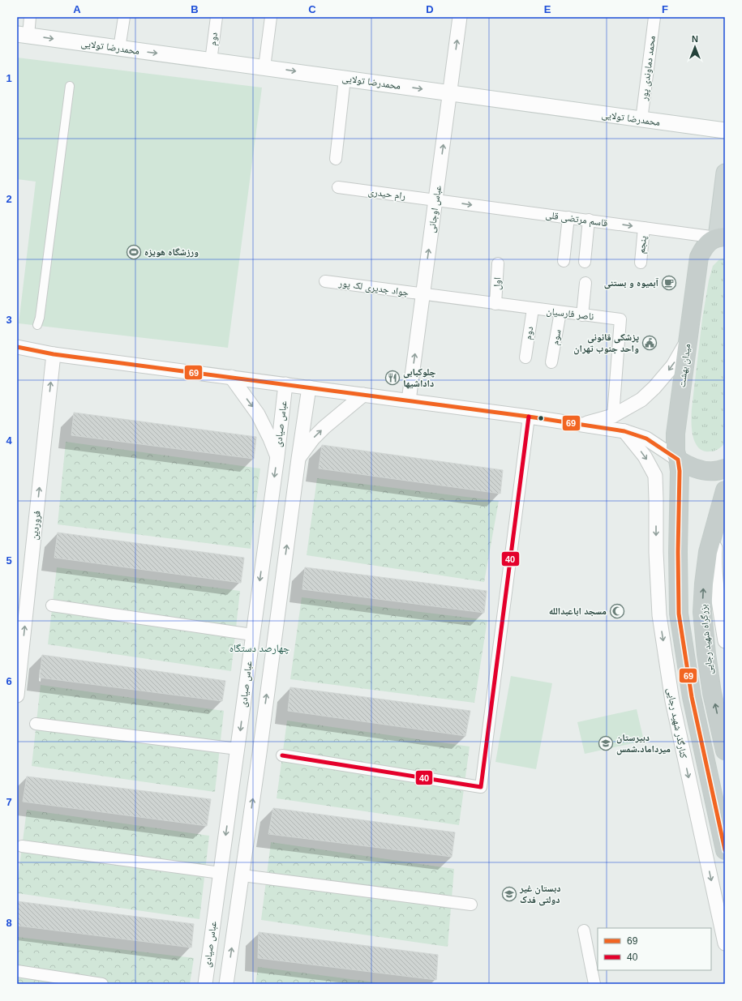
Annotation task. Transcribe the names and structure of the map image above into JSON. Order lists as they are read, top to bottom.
{
  "streets": {
    "highway": ["میدان بهشت", "بزرگراه شهید رجایی"],
    "main road": ["محمدرضا تولایی"],
    "street": [
      "دوم",
      "محمد دماوندی پور",
      "رام حیدری",
      "عباس اوجانی",
      "قاسم مرتضی قلی",
      "پنجم",
      "اول",
      "جواد جدیری لک پور",
      "ناصر فارسیان",
      "سوم",
      "عباس صیادی",
      "فروردین",
      "کنارگذر شهید رجایی"
    ]
  },
  "crossings": [
    ["دوم", "محمدرضا تولایی"],
    ["دوم", "ناصر فارسیان"],
    ["محمدرضا تولایی", "محمد دماوندی پور"],
    ["محمدرضا تولایی", "عباس اوجانی"],
    ["رام حیدری", "عباس اوجانی"],
    ["رام حیدری", "قاسم مرتضی قلی"],
    ["عباس اوجانی", "قاسم مرتضی قلی"],
    ["عباس اوجانی", "جواد جدیری لک پور"],
    ["عباس اوجانی", "ناصر فارسیان"],
    ["قاسم مرتضی قلی", "پنجم"],
    ["قاسم مرتضی قلی", "میدان بهشت"],
    ["اول", "ناصر فارسیان"],
    ["جواد جدیری لک پور", "ناصر فارسیان"],
    ["ناصر فارسیان", "سوم"]
  ],
  "one_way": [
    "محمدرضا تولایی",
    "عباس اوجانی",
    "قاسم مرتضی قلی",
    "فروردین",
    "کنارگذر شهید رجایی"
  ],
  "districts": ["چهارصد دستگاه"],
  "places": {
    "sports": ["ورزشگاه هویزه"],
    "cafe": ["آبمیوه و بستنی"],
    "public building": ["پزشکی قانونی واحد جنوب تهران"],
    "restaurant": ["چلوکبابی داداشیها"],
    "mosque": ["مسجد اباعبدالله"],
    "school or university": ["دبیرستان میرداماد.شمس", "دبستان غیر دولتی فدک"]
  },
  "lines": ["transit line 69", "transit line 40"],
  "legend": ["69", "40"],
  "north": "top",
  "grid": {
    "columns": [
      "A",
      "B",
      "C",
      "D",
      "E",
      "F"
    ],
    "rows": [
      "1",
      "2",
      "3",
      "4",
      "5",
      "6",
      "7",
      "8"
    ]
  }
}
